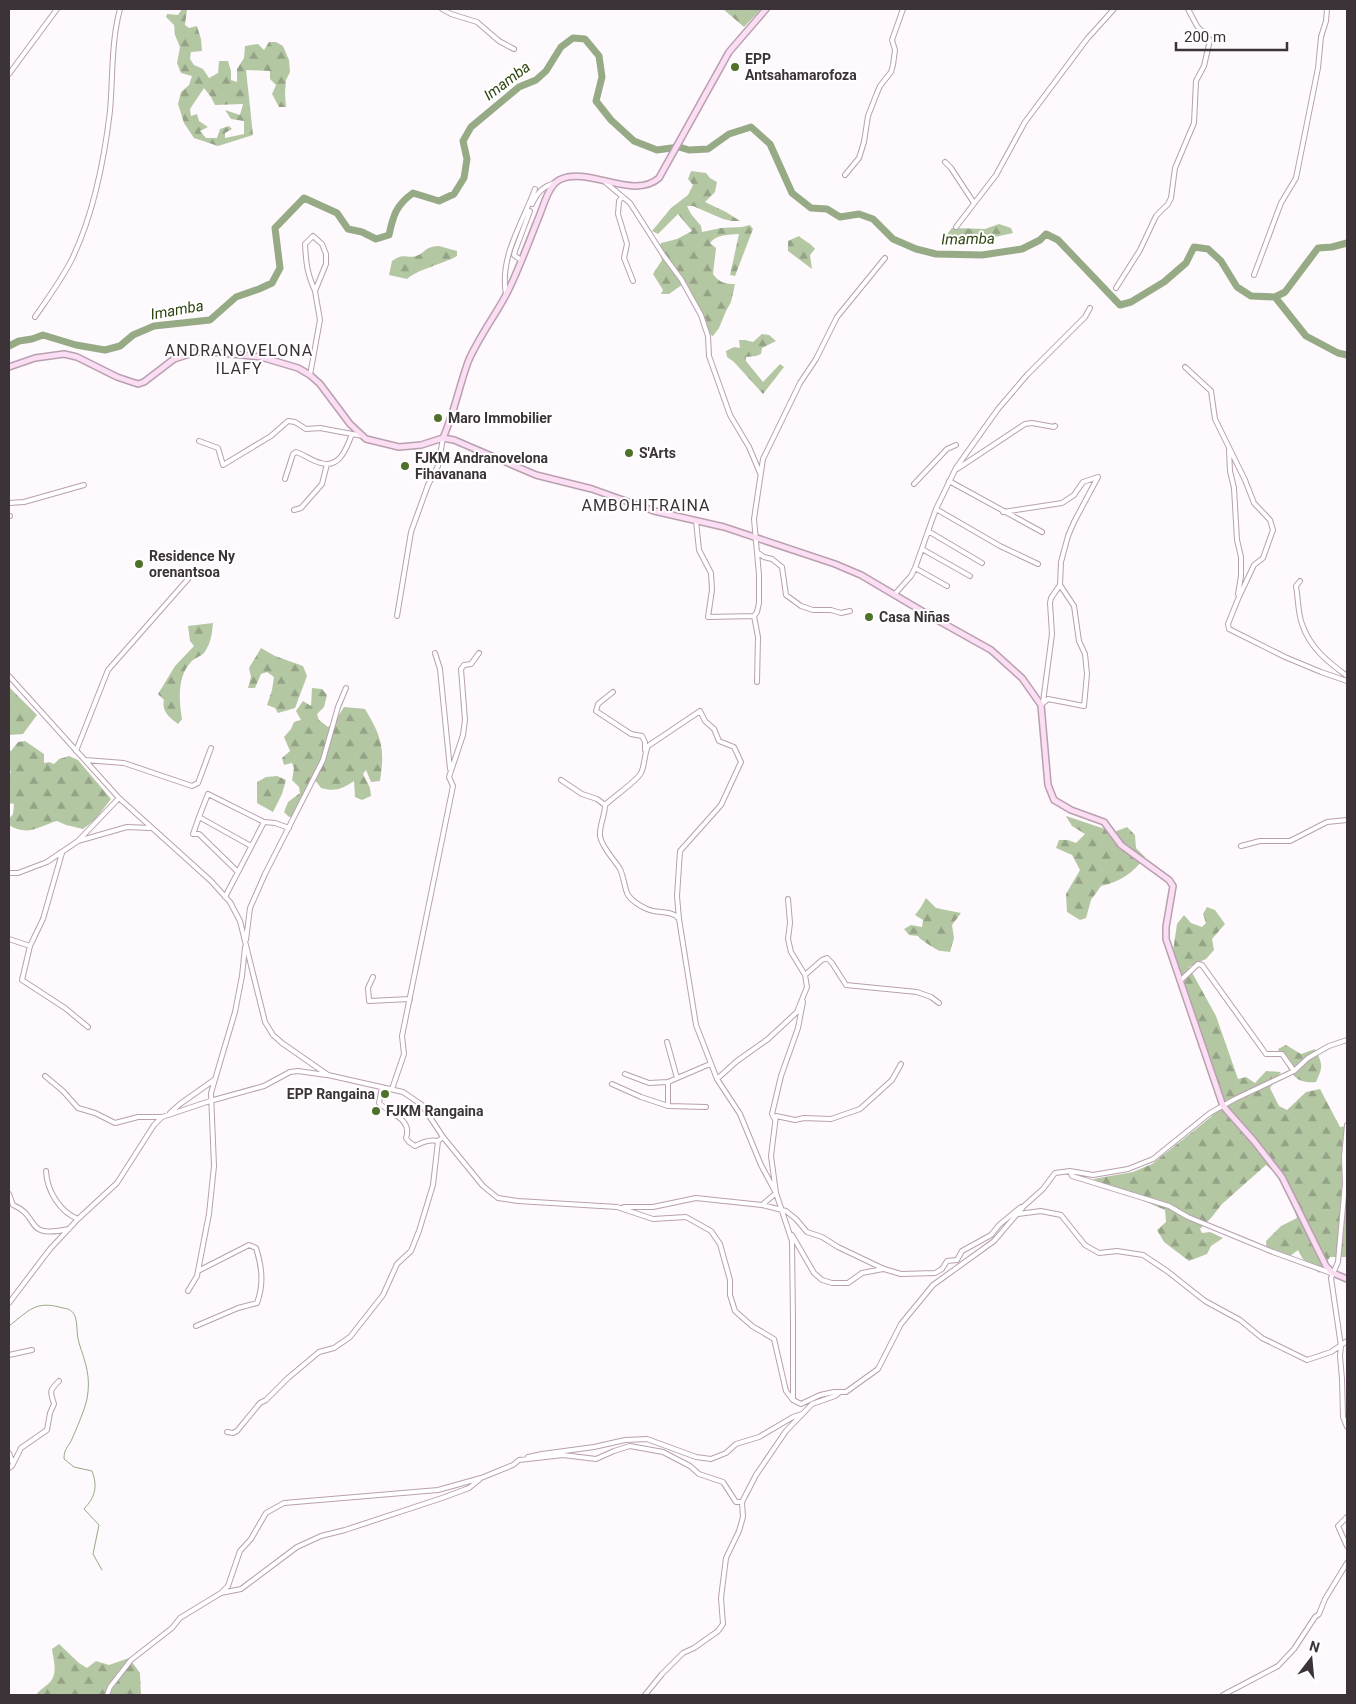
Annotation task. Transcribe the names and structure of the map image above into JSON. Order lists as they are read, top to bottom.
{
  "districts": ["ANDRANOVELONA ILAFY", "AMBOHITRAINA"],
  "water": ["Imamba"],
  "places": [
    "EPP Antsahamarofoza",
    "Maro Immobilier",
    "S'Arts",
    "FJKM Andranovelona Fihavanana",
    "Residence Ny orenantsoa",
    "Casa Niñas",
    "EPP Rangaina",
    "FJKM Rangaina"
  ],
  "scale_bar": "200 m",
  "north": "top"
}
